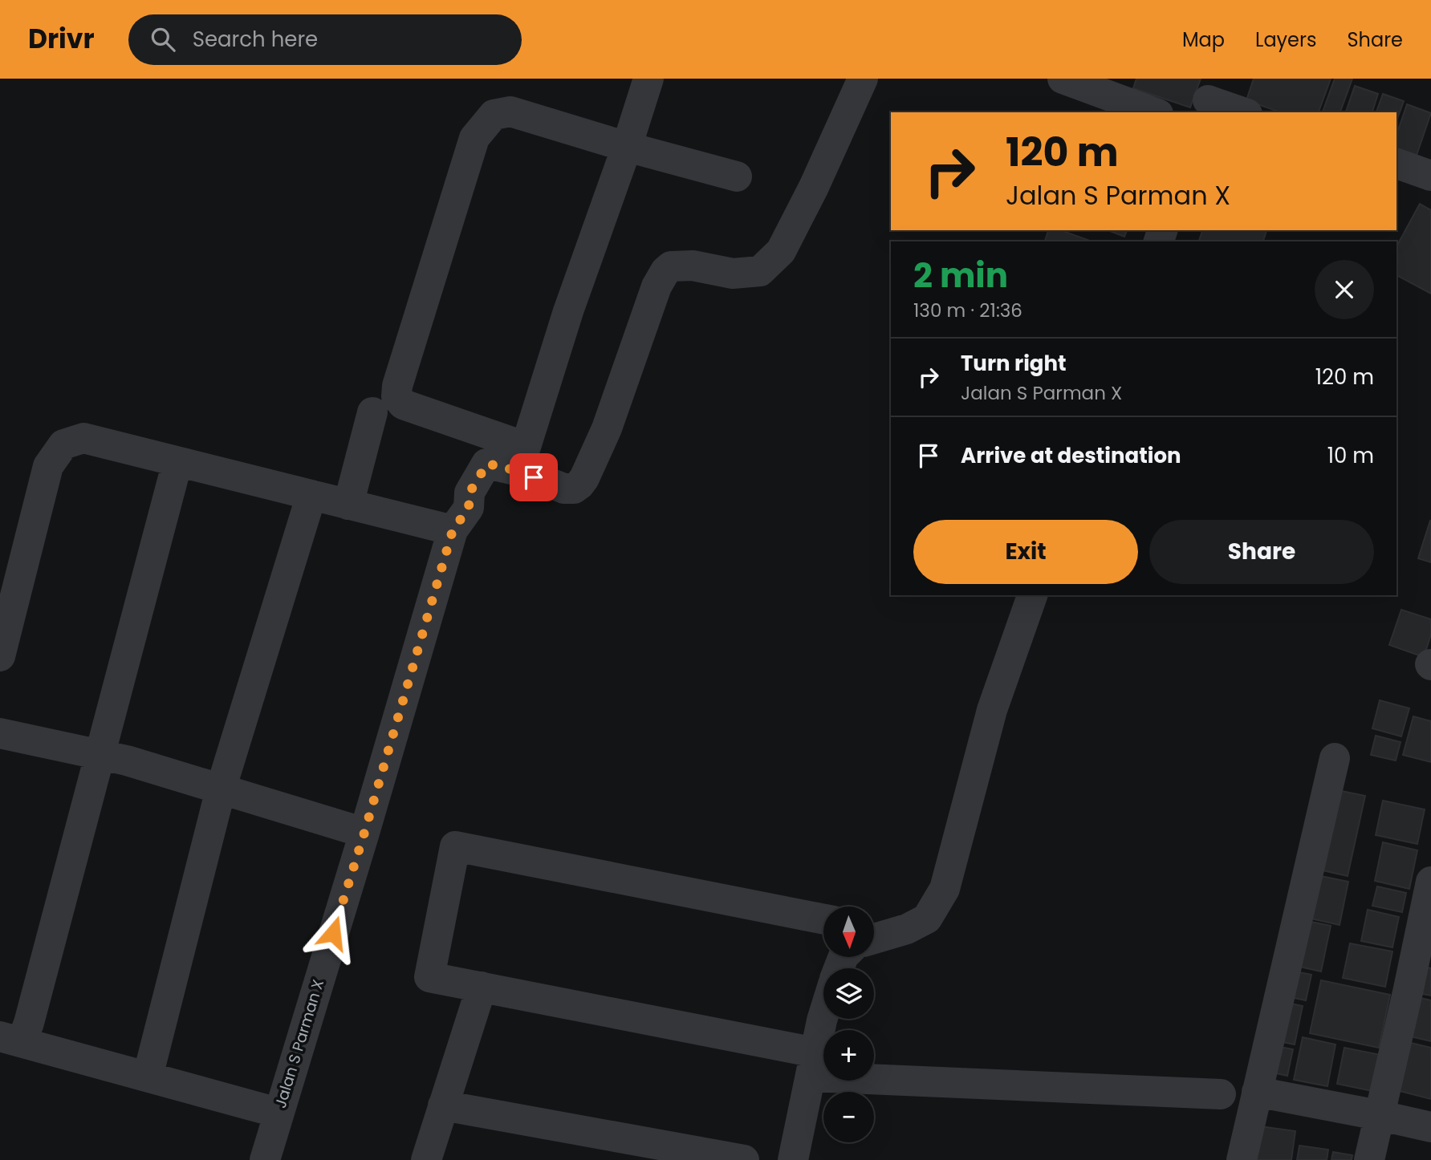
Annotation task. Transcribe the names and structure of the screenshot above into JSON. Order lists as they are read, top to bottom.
{
  "streets": {
    "street": ["Jalan S Parman X"]
  },
  "north": "bottom",
  "page": {
    "header": "Drivr",
    "search": "Search here",
    "nav": ["Map", "Layers", "Share"],
    "turn": ["120 m", "Jalan S Parman X"],
    "heading": ["2 min", "130 m · 21:36"],
    "list": [
      {
        "name": "Turn right",
        "note": "Jalan S Parman X",
        "value": "120 m"
      },
      {
        "name": "Arrive at destination",
        "value": "10 m"
      }
    ],
    "buttons": ["Exit", "Share"],
    "map_buttons": ["+", "−"]
  }
}
